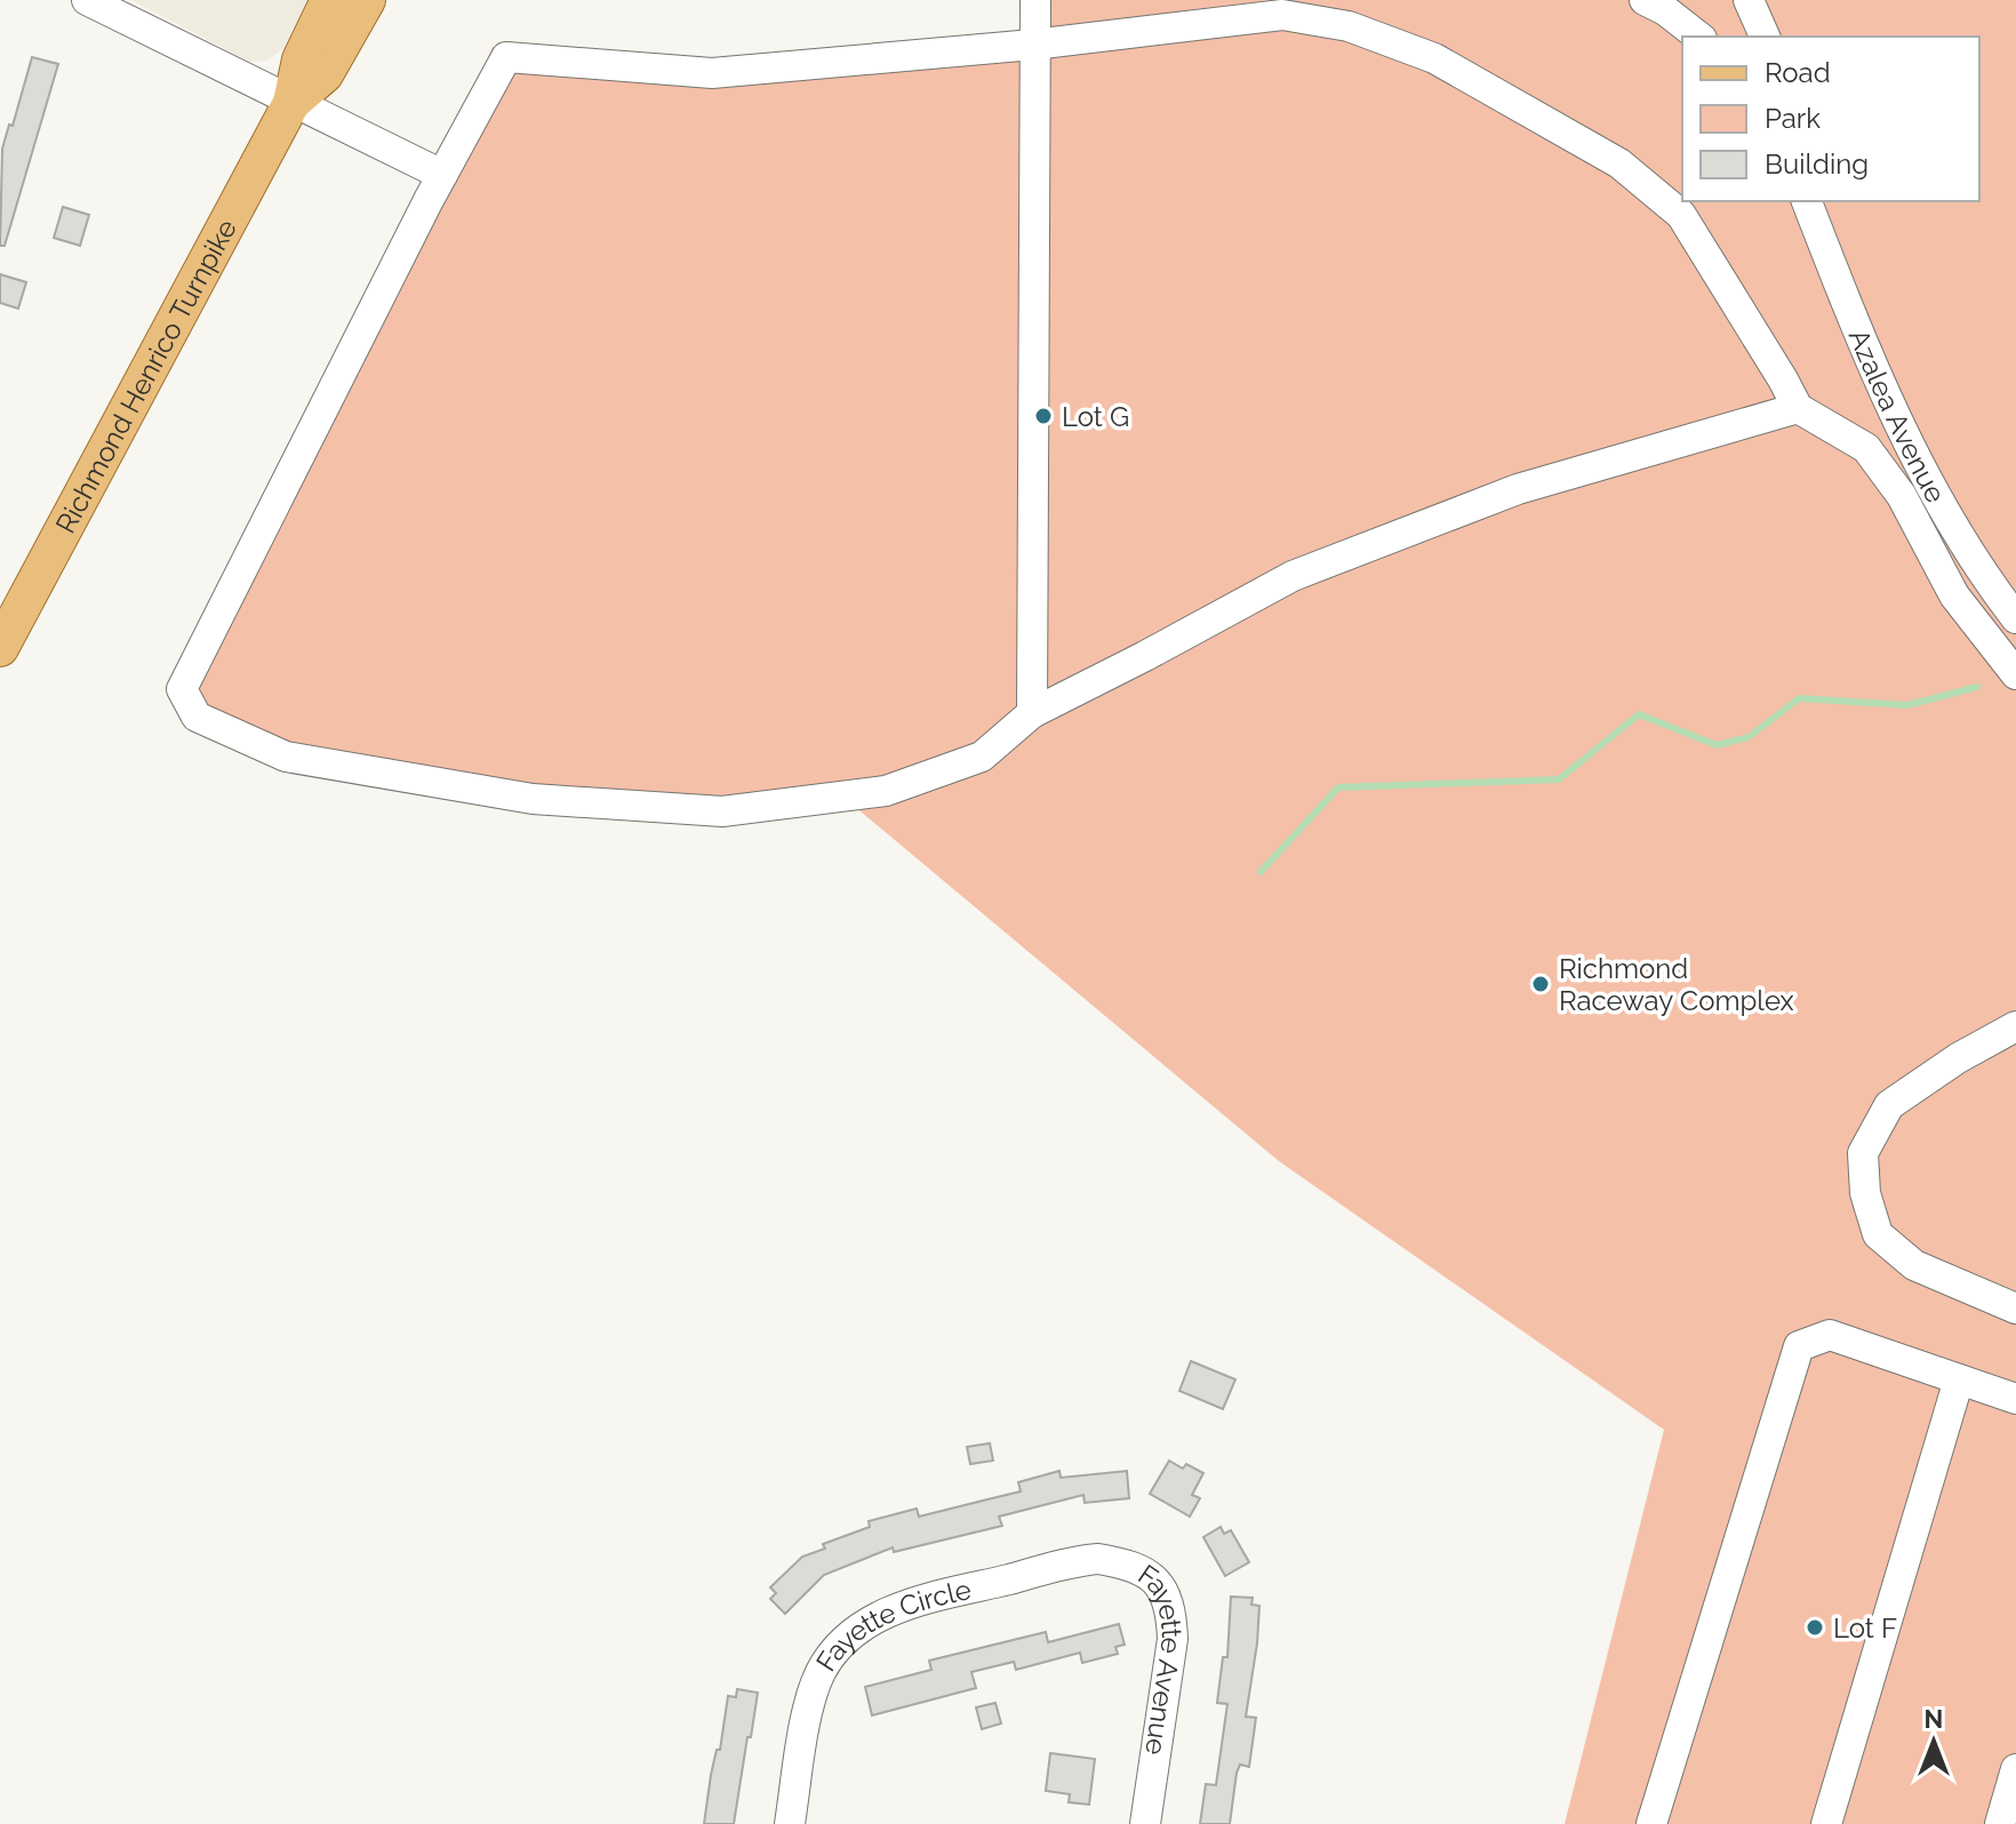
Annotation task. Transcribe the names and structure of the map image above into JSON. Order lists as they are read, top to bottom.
{
  "streets": {
    "main road": ["Richmond Henrico Turnpike"],
    "street": ["Azalea Avenue", "Fayette Circle", "Fayette Avenue"]
  },
  "crossings": [
    ["Fayette Circle", "Fayette Avenue"]
  ],
  "places": ["Lot G", "Richmond Raceway Complex", "Lot F"],
  "legend": ["Road", "Park", "Building"],
  "north": "top"
}
